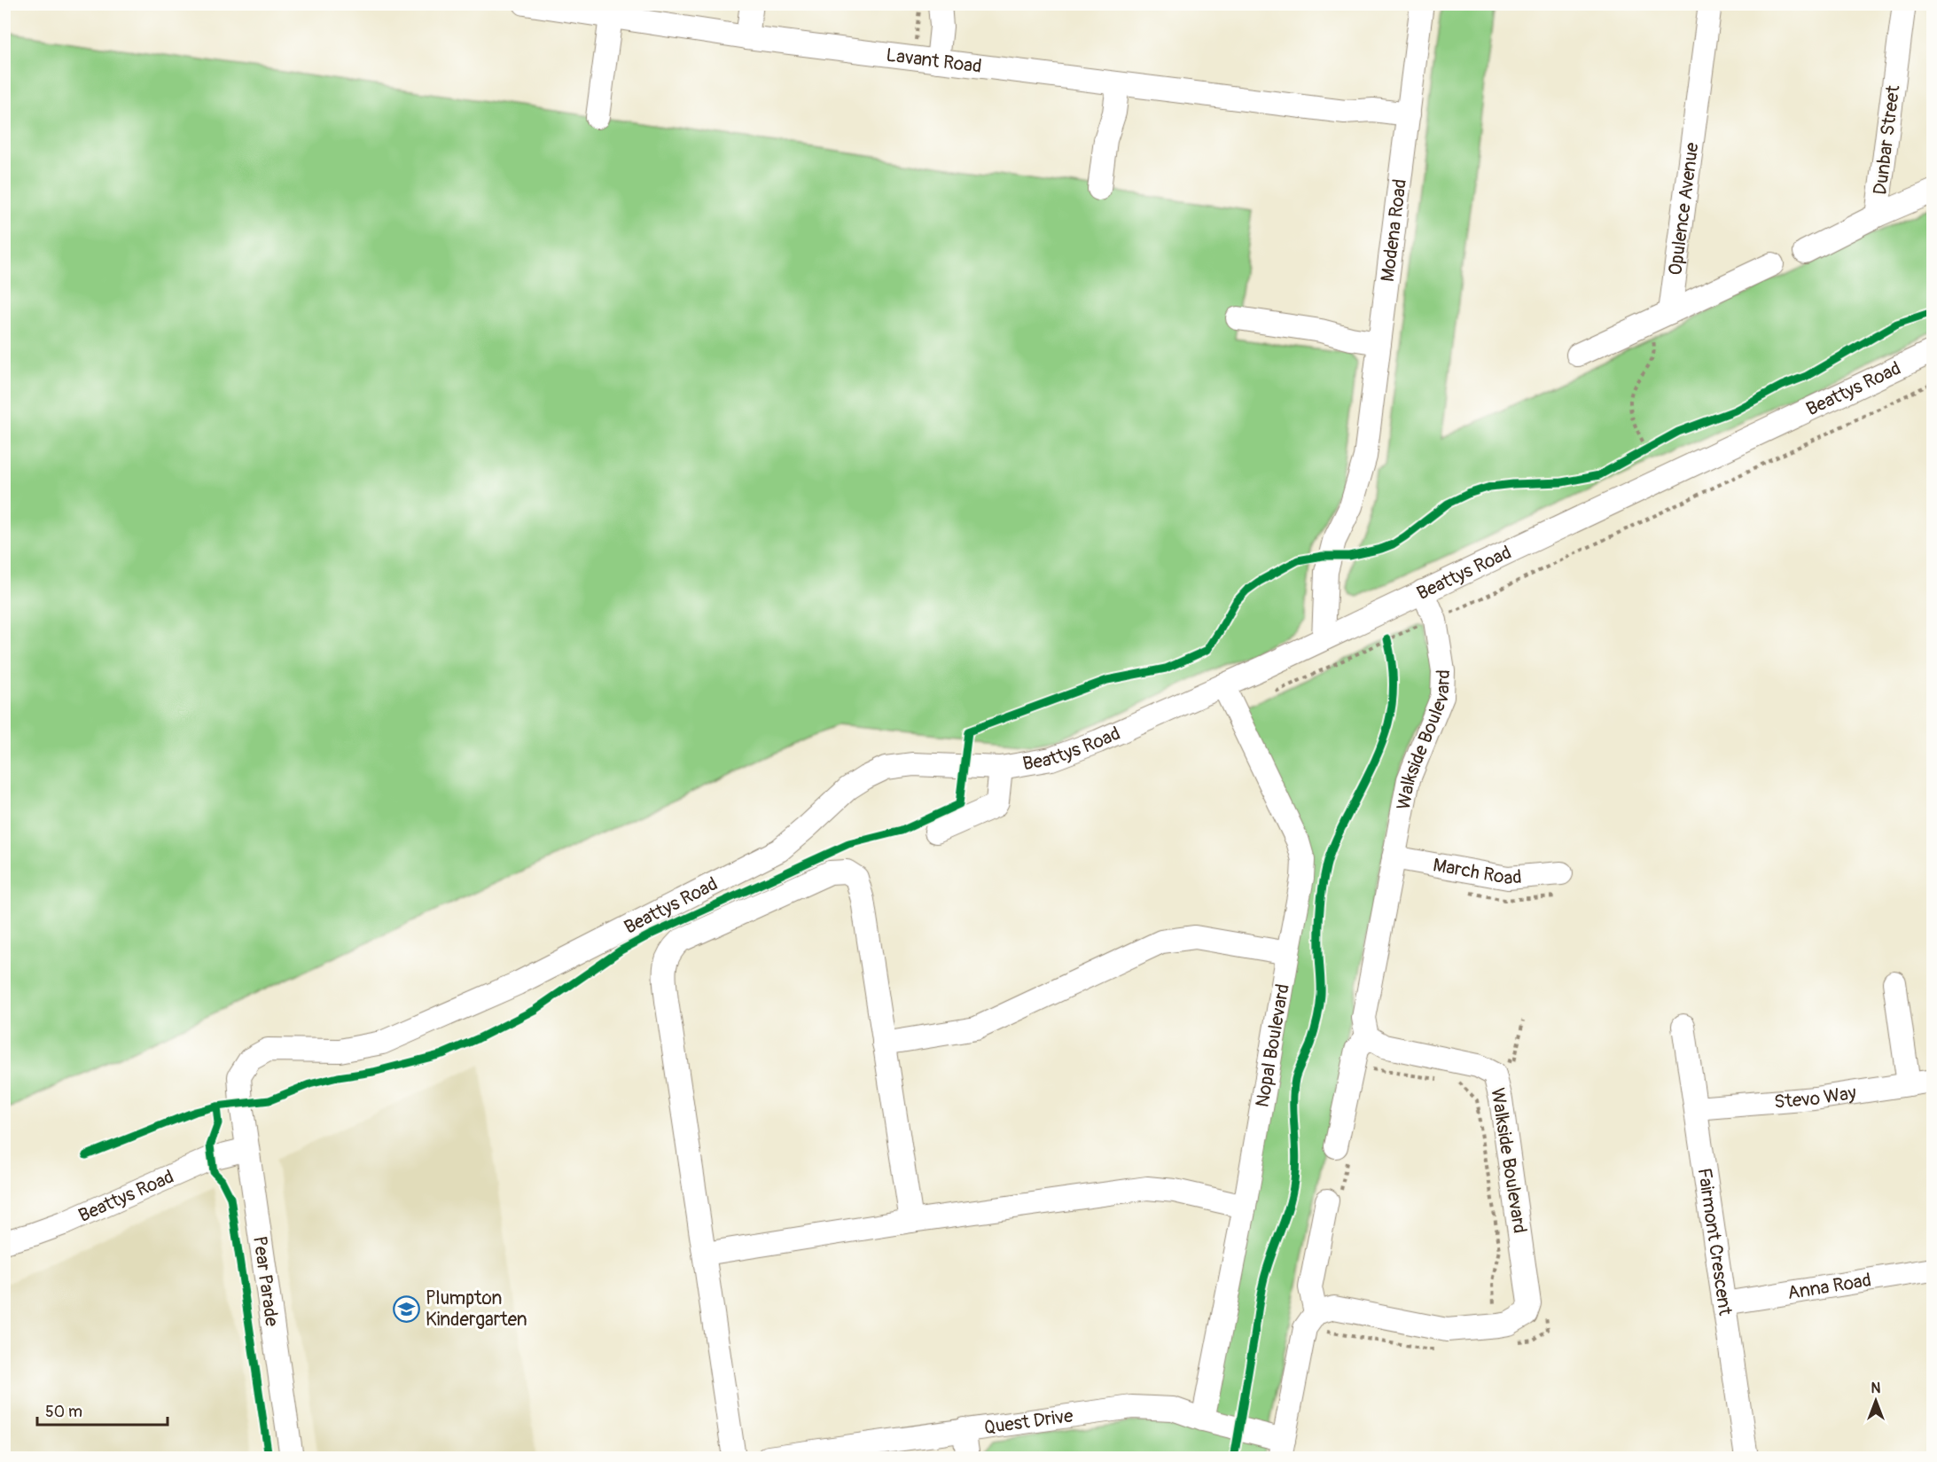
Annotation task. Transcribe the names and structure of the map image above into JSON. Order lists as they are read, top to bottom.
{
  "streets": {
    "street": [
      "Lavant Road",
      "Dunbar Street",
      "Opulence Avenue",
      "Modena Road",
      "Beattys Road",
      "Walkside Boulevard",
      "March Road",
      "Nopal Boulevard",
      "Stevo Way",
      "Fairmont Crescent",
      "Pear Parade",
      "Anna Road",
      "Quest Drive"
    ]
  },
  "crossings": [
    ["Lavant Road", "Modena Road"],
    ["Modena Road", "Beattys Road"],
    ["Beattys Road", "Walkside Boulevard"],
    ["Beattys Road", "Nopal Boulevard"],
    ["Beattys Road", "Pear Parade"],
    ["Walkside Boulevard", "March Road"],
    ["Nopal Boulevard", "Quest Drive"],
    ["Stevo Way", "Fairmont Crescent"],
    ["Fairmont Crescent", "Anna Road"]
  ],
  "places": {
    "school or university": ["Plumpton Kindergarten"]
  },
  "scale_bar": "50 m",
  "north": "top"
}
